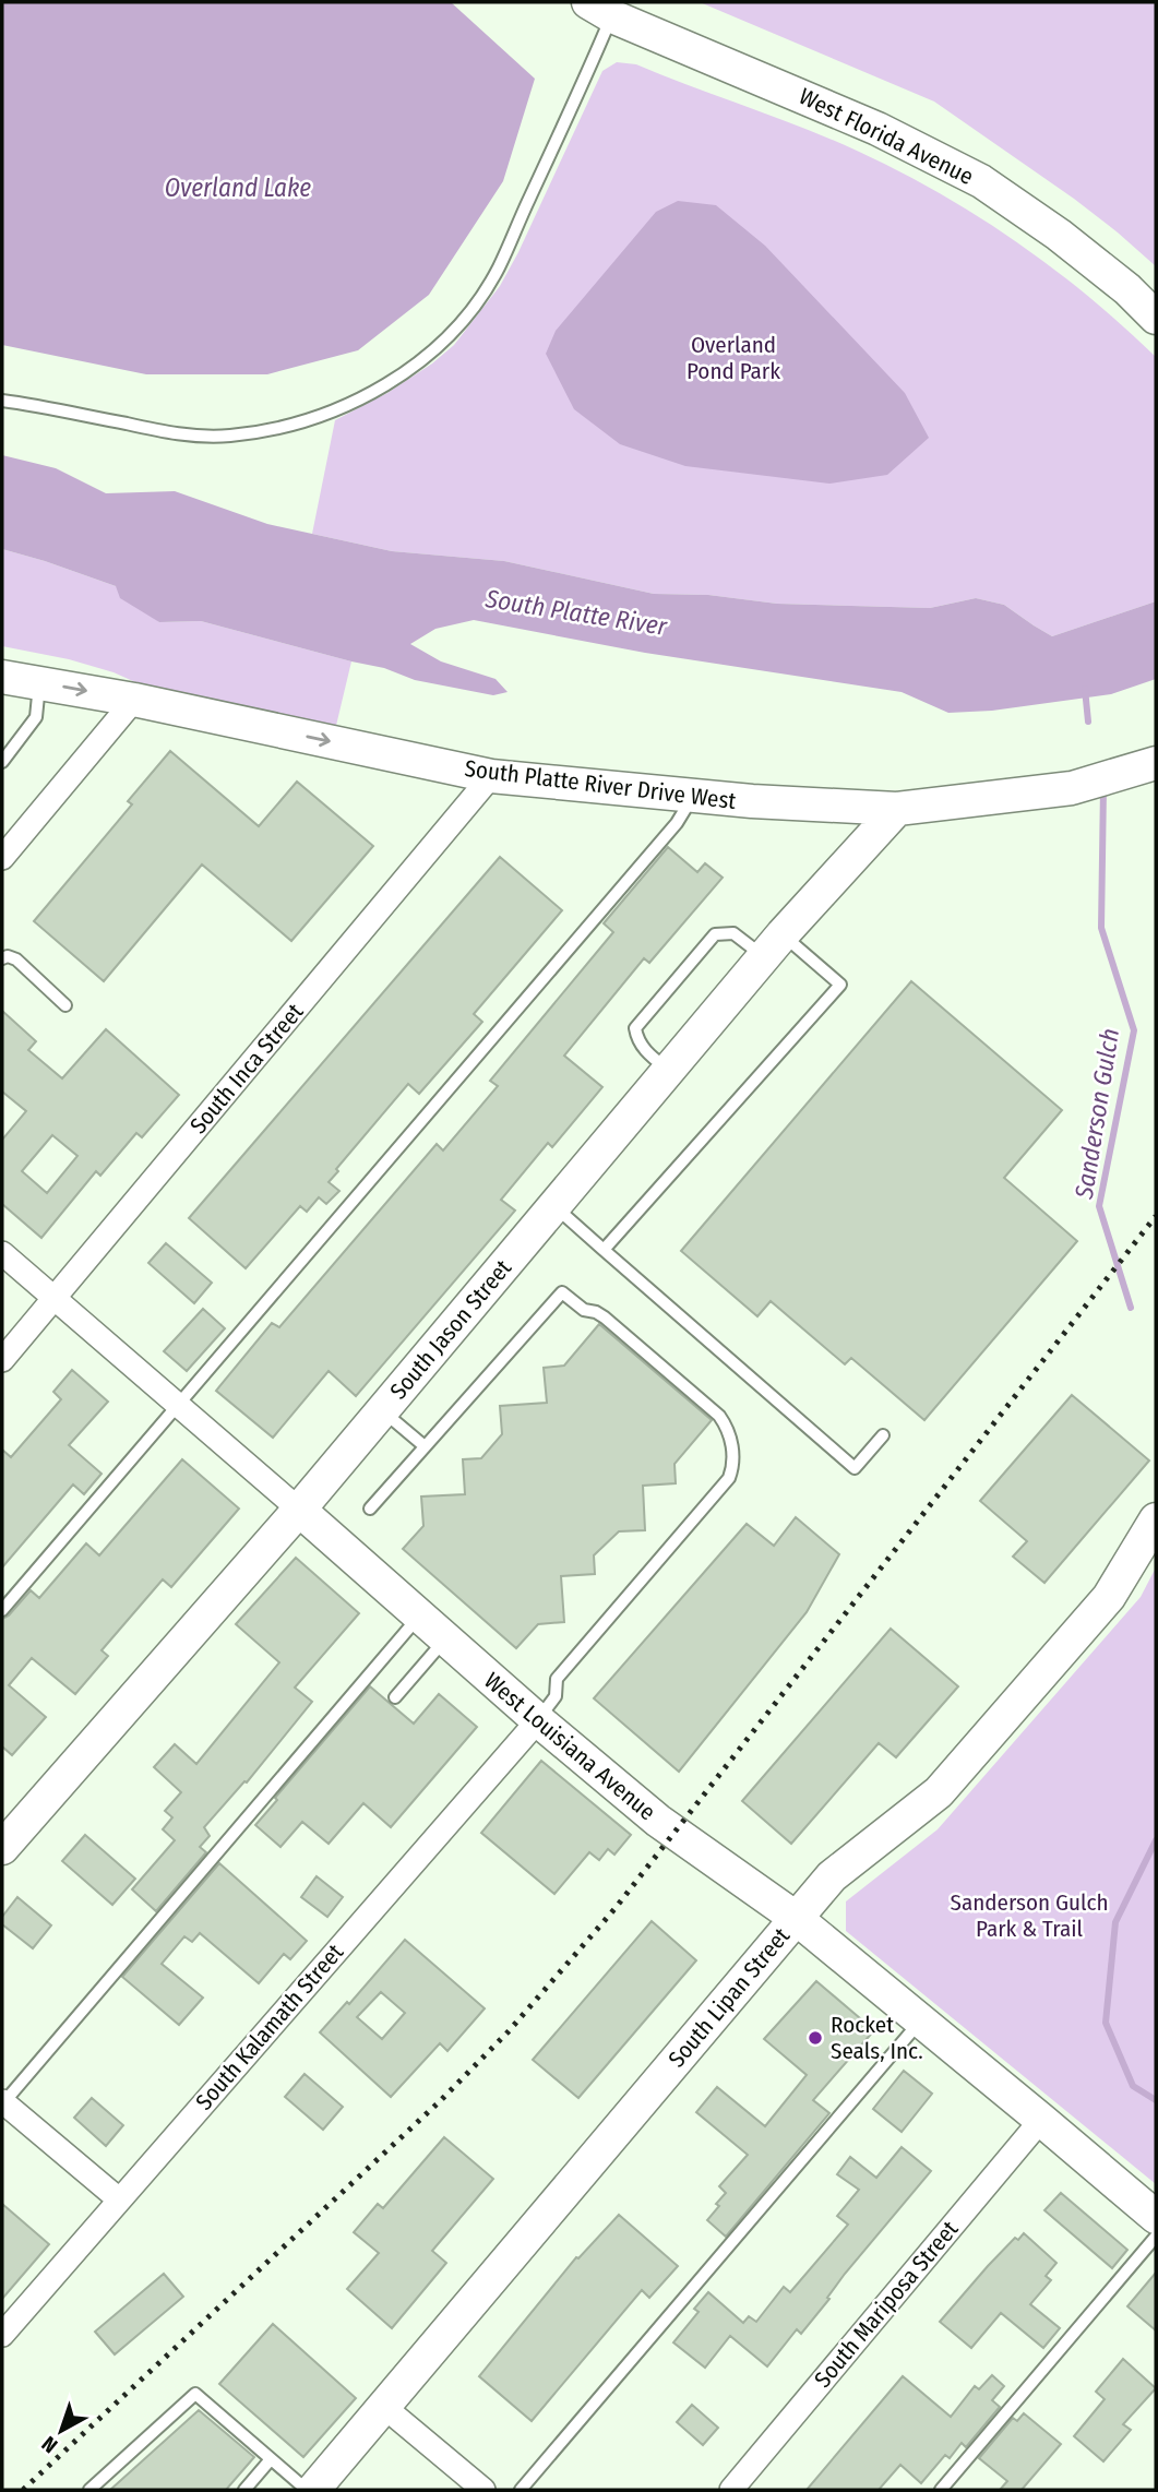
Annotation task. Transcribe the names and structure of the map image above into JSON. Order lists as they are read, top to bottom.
{
  "streets": {
    "street": [
      "West Florida Avenue",
      "South Platte River Drive West",
      "South Inca Street",
      "South Jason Street",
      "West Louisiana Avenue",
      "South Lipan Street",
      "South Kalamath Street",
      "South Mariposa Street"
    ]
  },
  "crossings": [
    ["South Platte River Drive West", "South Inca Street"],
    ["South Platte River Drive West", "South Jason Street"],
    ["South Inca Street", "West Louisiana Avenue"],
    ["South Jason Street", "West Louisiana Avenue"],
    ["West Louisiana Avenue", "South Lipan Street"],
    ["West Louisiana Avenue", "South Kalamath Street"],
    ["West Louisiana Avenue", "South Mariposa Street"]
  ],
  "one_way": ["South Platte River Drive West"],
  "water": ["Overland Lake", "South Platte River", "Sanderson Gulch"],
  "parks": ["Overland Pond Park", "Sanderson Gulch Park & Trail"],
  "places": ["Rocket Seals, Inc."],
  "north": "bottom left"
}
